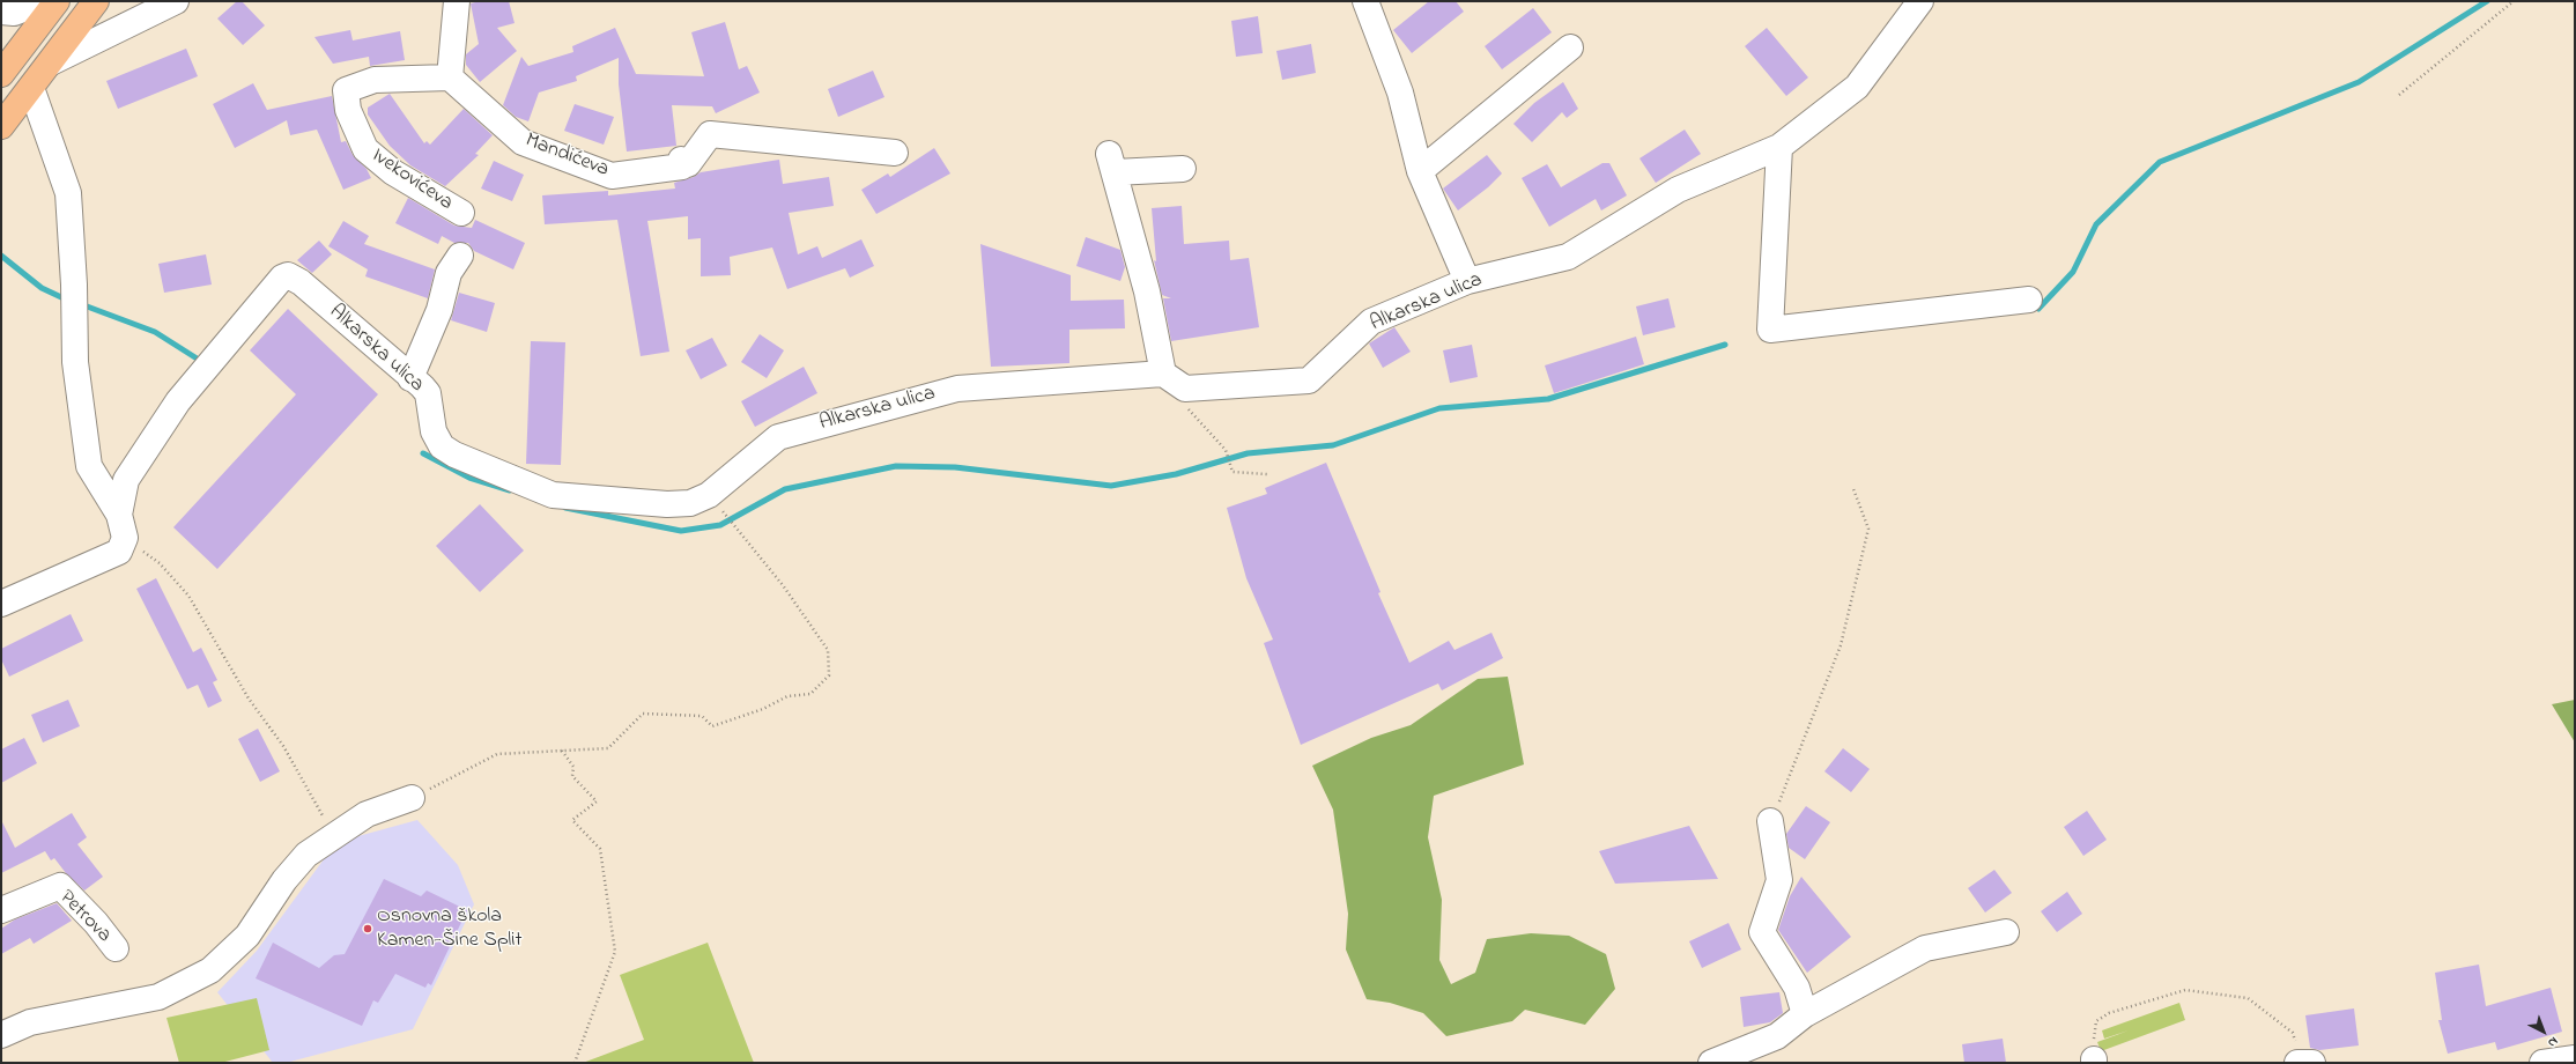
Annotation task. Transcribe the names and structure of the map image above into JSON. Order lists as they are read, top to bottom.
{
  "streets": {
    "street": [
      "Mandićeva",
      "Ivekovićeva",
      "Alkarska ulica",
      "Petrova"
    ]
  },
  "crossings": [
    ["Mandićeva", "Ivekovićeva"]
  ],
  "places": ["Osnovna škola Kamen-Šine Split"],
  "north": "bottom right"
}
